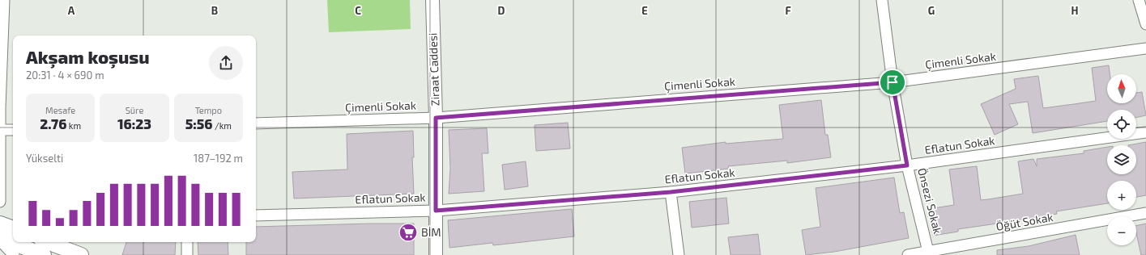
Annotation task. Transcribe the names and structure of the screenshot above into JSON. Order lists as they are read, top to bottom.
{
  "streets": {
    "street": [
      "Çimenli Sokak",
      "Ziraat Caddesi",
      "Eflatun Sokak",
      "Önsezi Sokak",
      "Öğüt Sokak"
    ]
  },
  "crossings": [
    ["Çimenli Sokak", "Ziraat Caddesi"],
    ["Çimenli Sokak", "Önsezi Sokak"],
    ["Ziraat Caddesi", "Eflatun Sokak"],
    ["Eflatun Sokak", "Önsezi Sokak"],
    ["Önsezi Sokak", "Öğüt Sokak"]
  ],
  "places": {
    "supermarket": ["BİM"]
  },
  "north": "top",
  "page": {
    "heading": ["Akşam koşusu", "20:31 · 4 × 690 m"],
    "map_buttons": ["+", "−"],
    "stats": [
      ["Mesafe", "2.76 km"],
      ["Süre", "16:23"],
      ["Tempo", "5:56 /km"]
    ],
    "chart": ["Yükselti", "187–192 m"]
  },
  "grid": {
    "columns": [
      "A",
      "B",
      "C",
      "D",
      "E",
      "F",
      "G",
      "H"
    ]
  }
}
